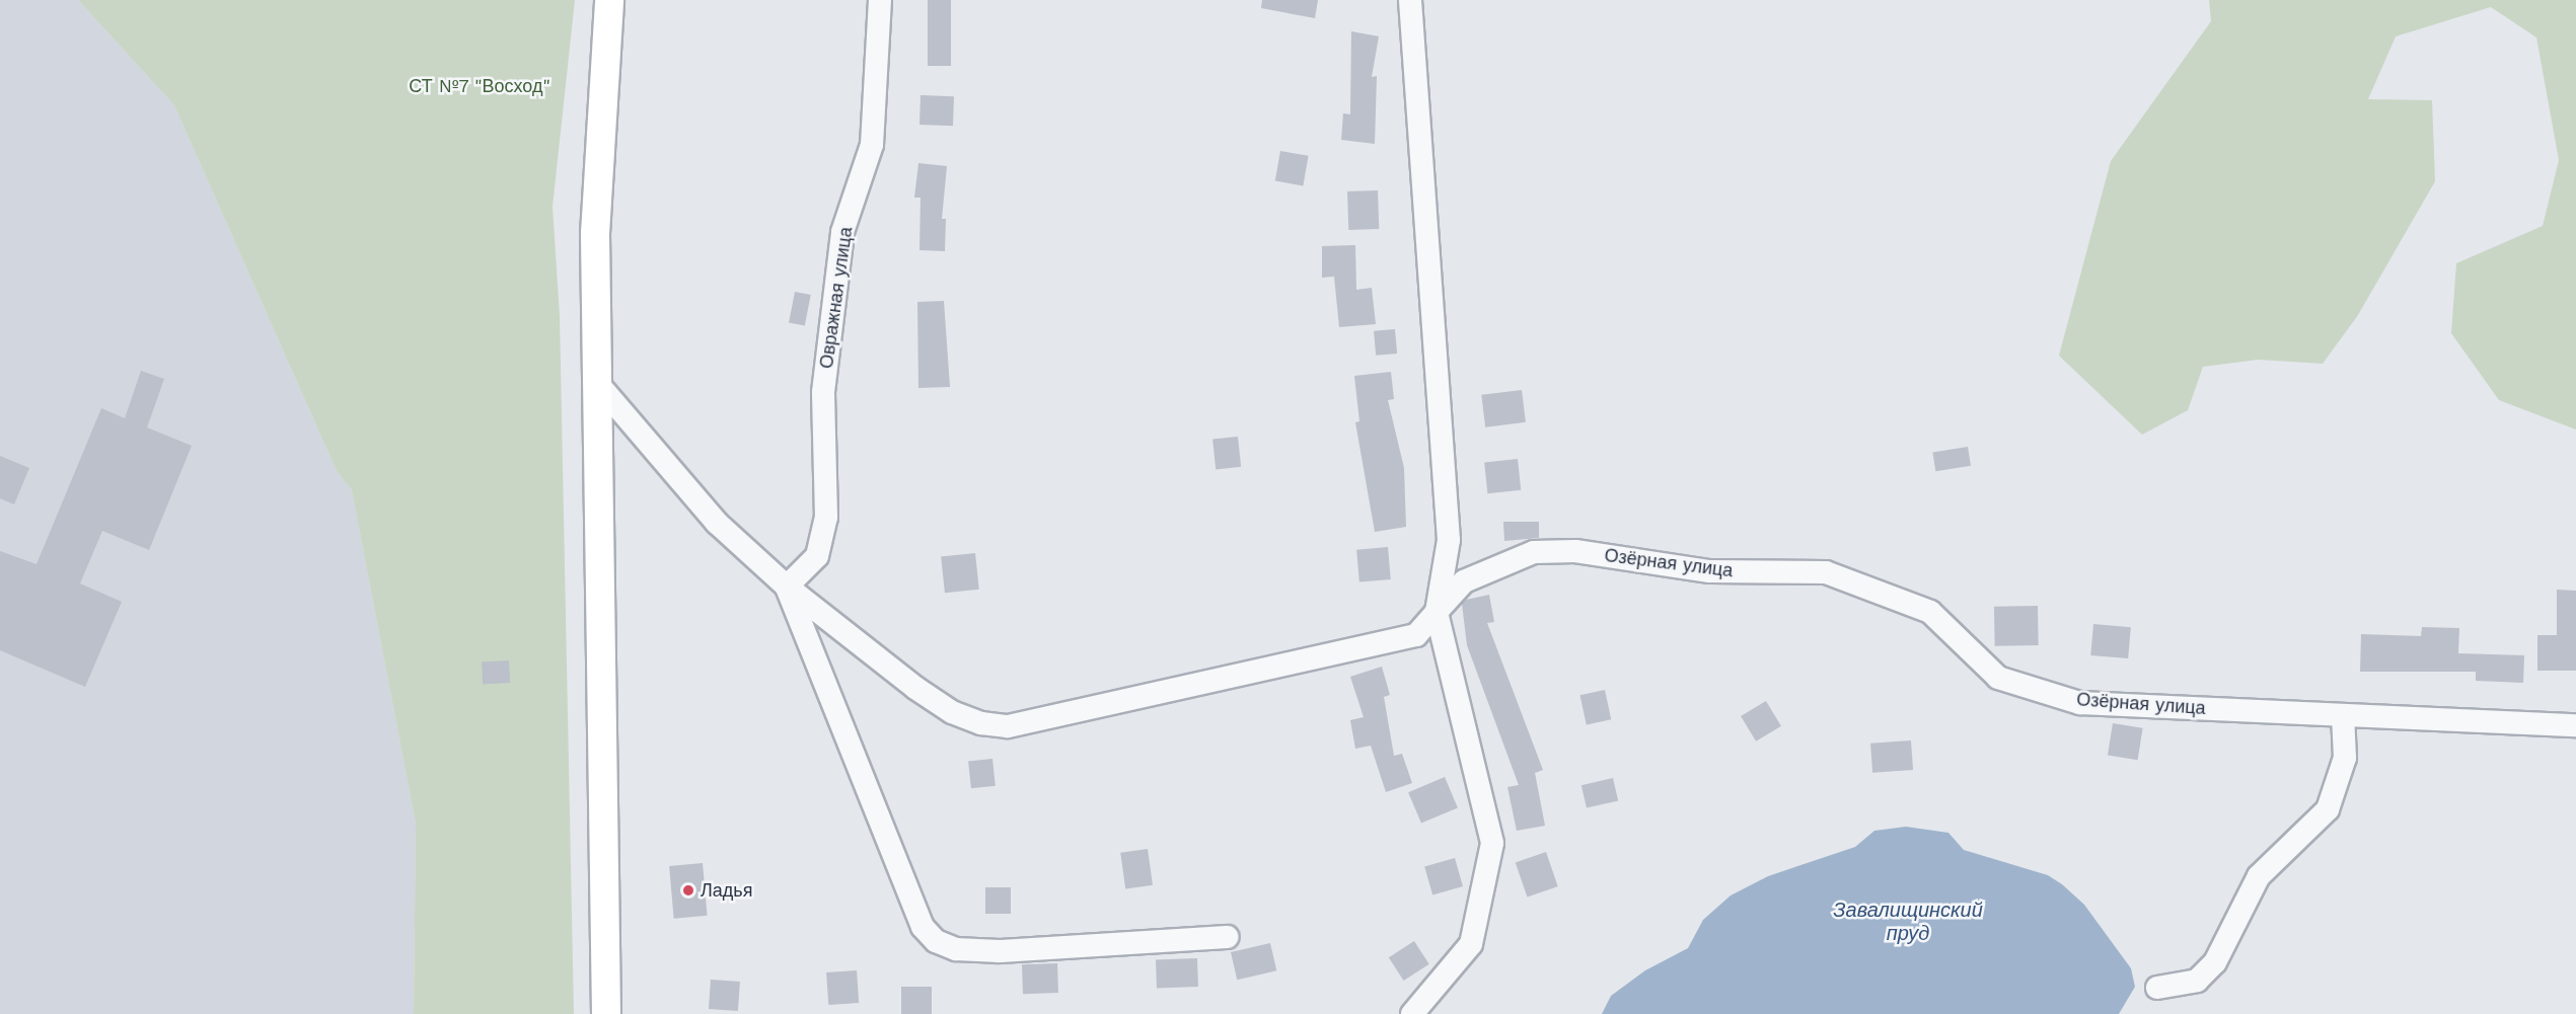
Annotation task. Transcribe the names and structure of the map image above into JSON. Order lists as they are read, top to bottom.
{
  "streets": {
    "street": ["Овражная улица", "Озёрная улица"]
  },
  "crossings": [
    ["Овражная улица", "Озёрная улица"]
  ],
  "water": ["Завалищинский пруд"],
  "parks": ["СТ №7 \"Восход\""],
  "places": ["Ладья"]
}
